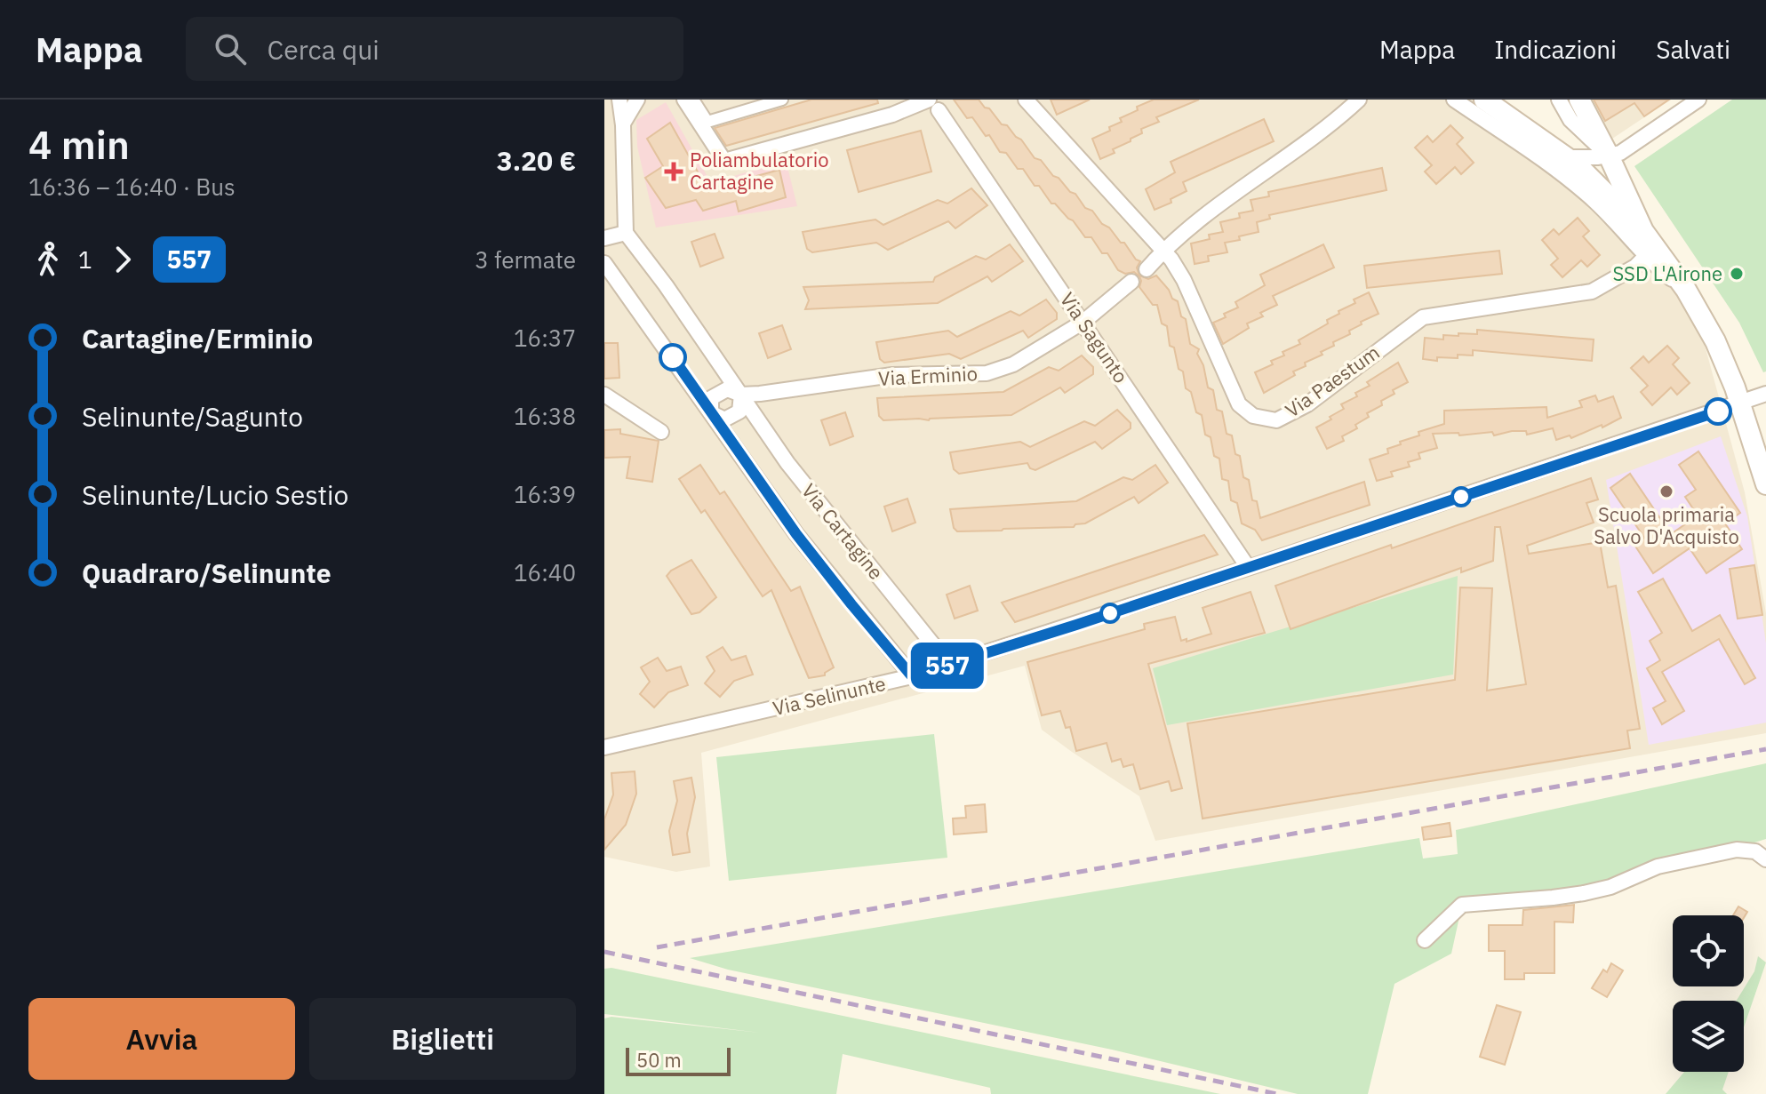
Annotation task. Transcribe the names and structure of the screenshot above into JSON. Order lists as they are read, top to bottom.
{
  "streets": {
    "street": [
      "Via Sagunto",
      "Via Erminio",
      "Via Paestum",
      "Via Cartagine",
      "Via Selinunte"
    ]
  },
  "crossings": [
    ["Via Sagunto", "Via Erminio"],
    ["Via Sagunto", "Via Selinunte"],
    ["Via Erminio", "Via Cartagine"],
    ["Via Cartagine", "Via Selinunte"]
  ],
  "places": {
    "health": ["Poliambulatorio Cartagine"],
    "other": ["SSD L'Airone", "Scuola primaria Salvo D'Acquisto"]
  },
  "lines": ["bus line 557"],
  "scale_bar": "50 m",
  "page": {
    "header": "Mappa",
    "search": "Cerca qui",
    "nav": ["Mappa", "Indicazioni", "Salvati"],
    "heading": ["4 min", "16:36 – 16:40 · Bus", "3.20 €"],
    "on_map": "557",
    "legs": ["1", "557", "3 fermate"],
    "list": [
      {
        "name": "Cartagine/Erminio",
        "value": "16:37"
      },
      {
        "name": "Selinunte/Sagunto",
        "value": "16:38"
      },
      {
        "name": "Selinunte/Lucio Sestio",
        "value": "16:39"
      },
      {
        "name": "Quadraro/Selinunte",
        "value": "16:40"
      }
    ],
    "buttons": ["Avvia", "Biglietti"],
    "scale": "50 m"
  }
}
